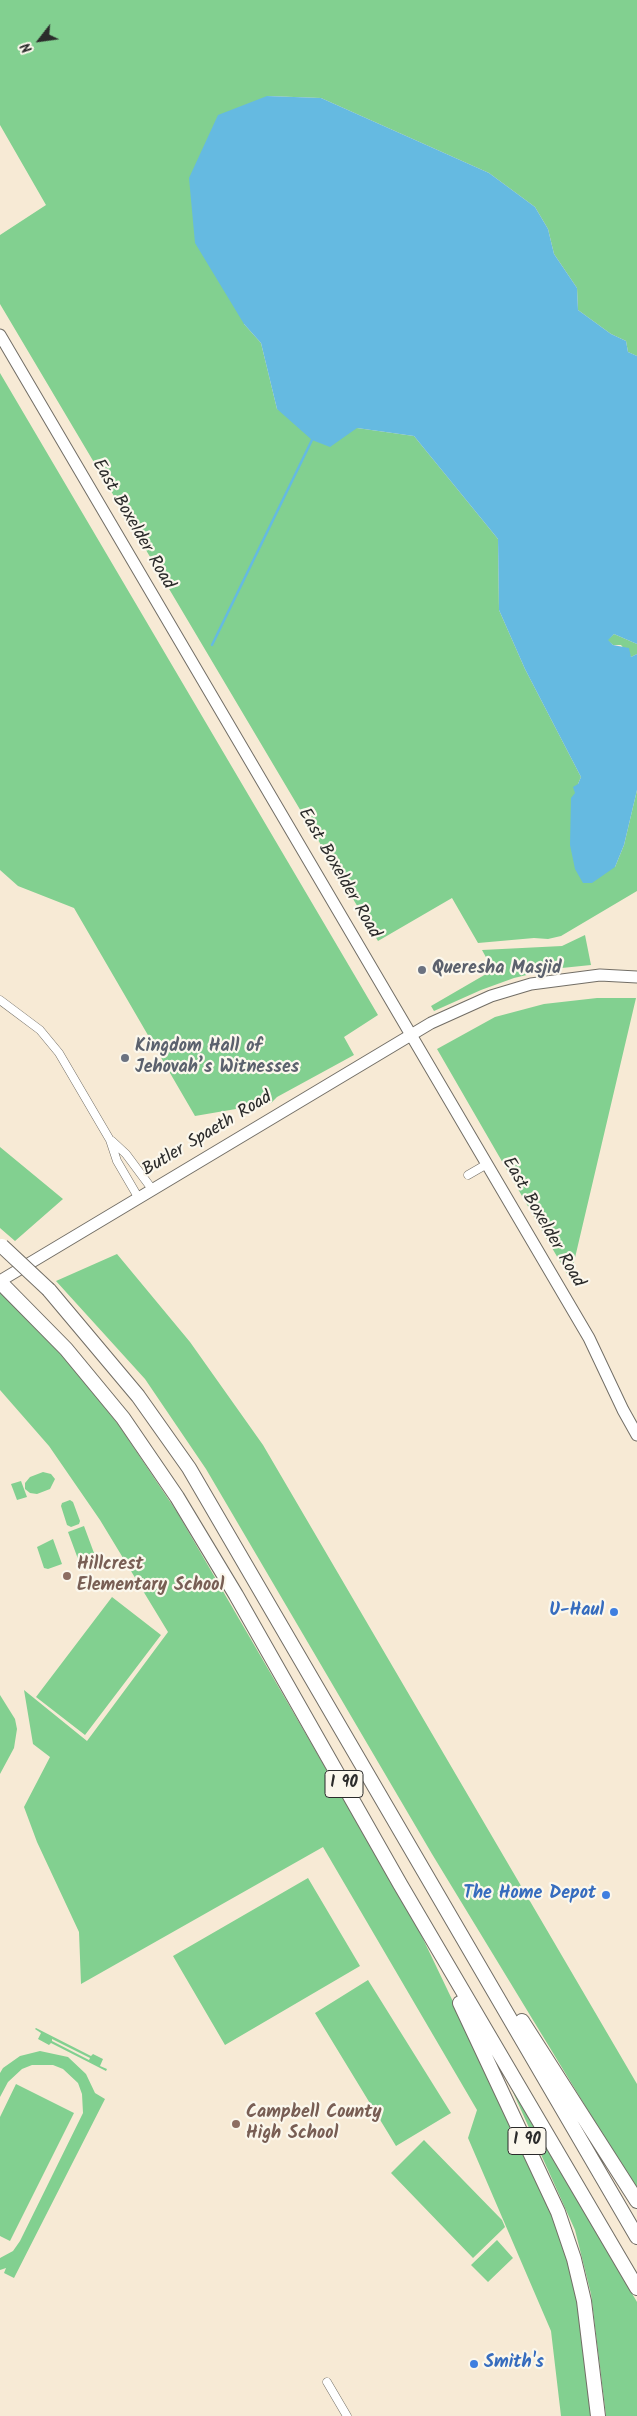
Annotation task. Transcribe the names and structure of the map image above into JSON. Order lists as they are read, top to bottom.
{
  "streets": {
    "highway": ["I 90"],
    "main road": ["East Boxelder Road", "Butler Spaeth Road"]
  },
  "crossings": [
    ["East Boxelder Road", "Butler Spaeth Road"],
    ["Butler Spaeth Road", "I 90"]
  ],
  "places": [
    "Queresha Masjid",
    "Kingdom Hall of Jehovah’s Witnesses",
    "Hillcrest Elementary School",
    "U-Haul",
    "The Home Depot",
    "Campbell County High School",
    "Smith's"
  ],
  "north": "bottom left"
}
